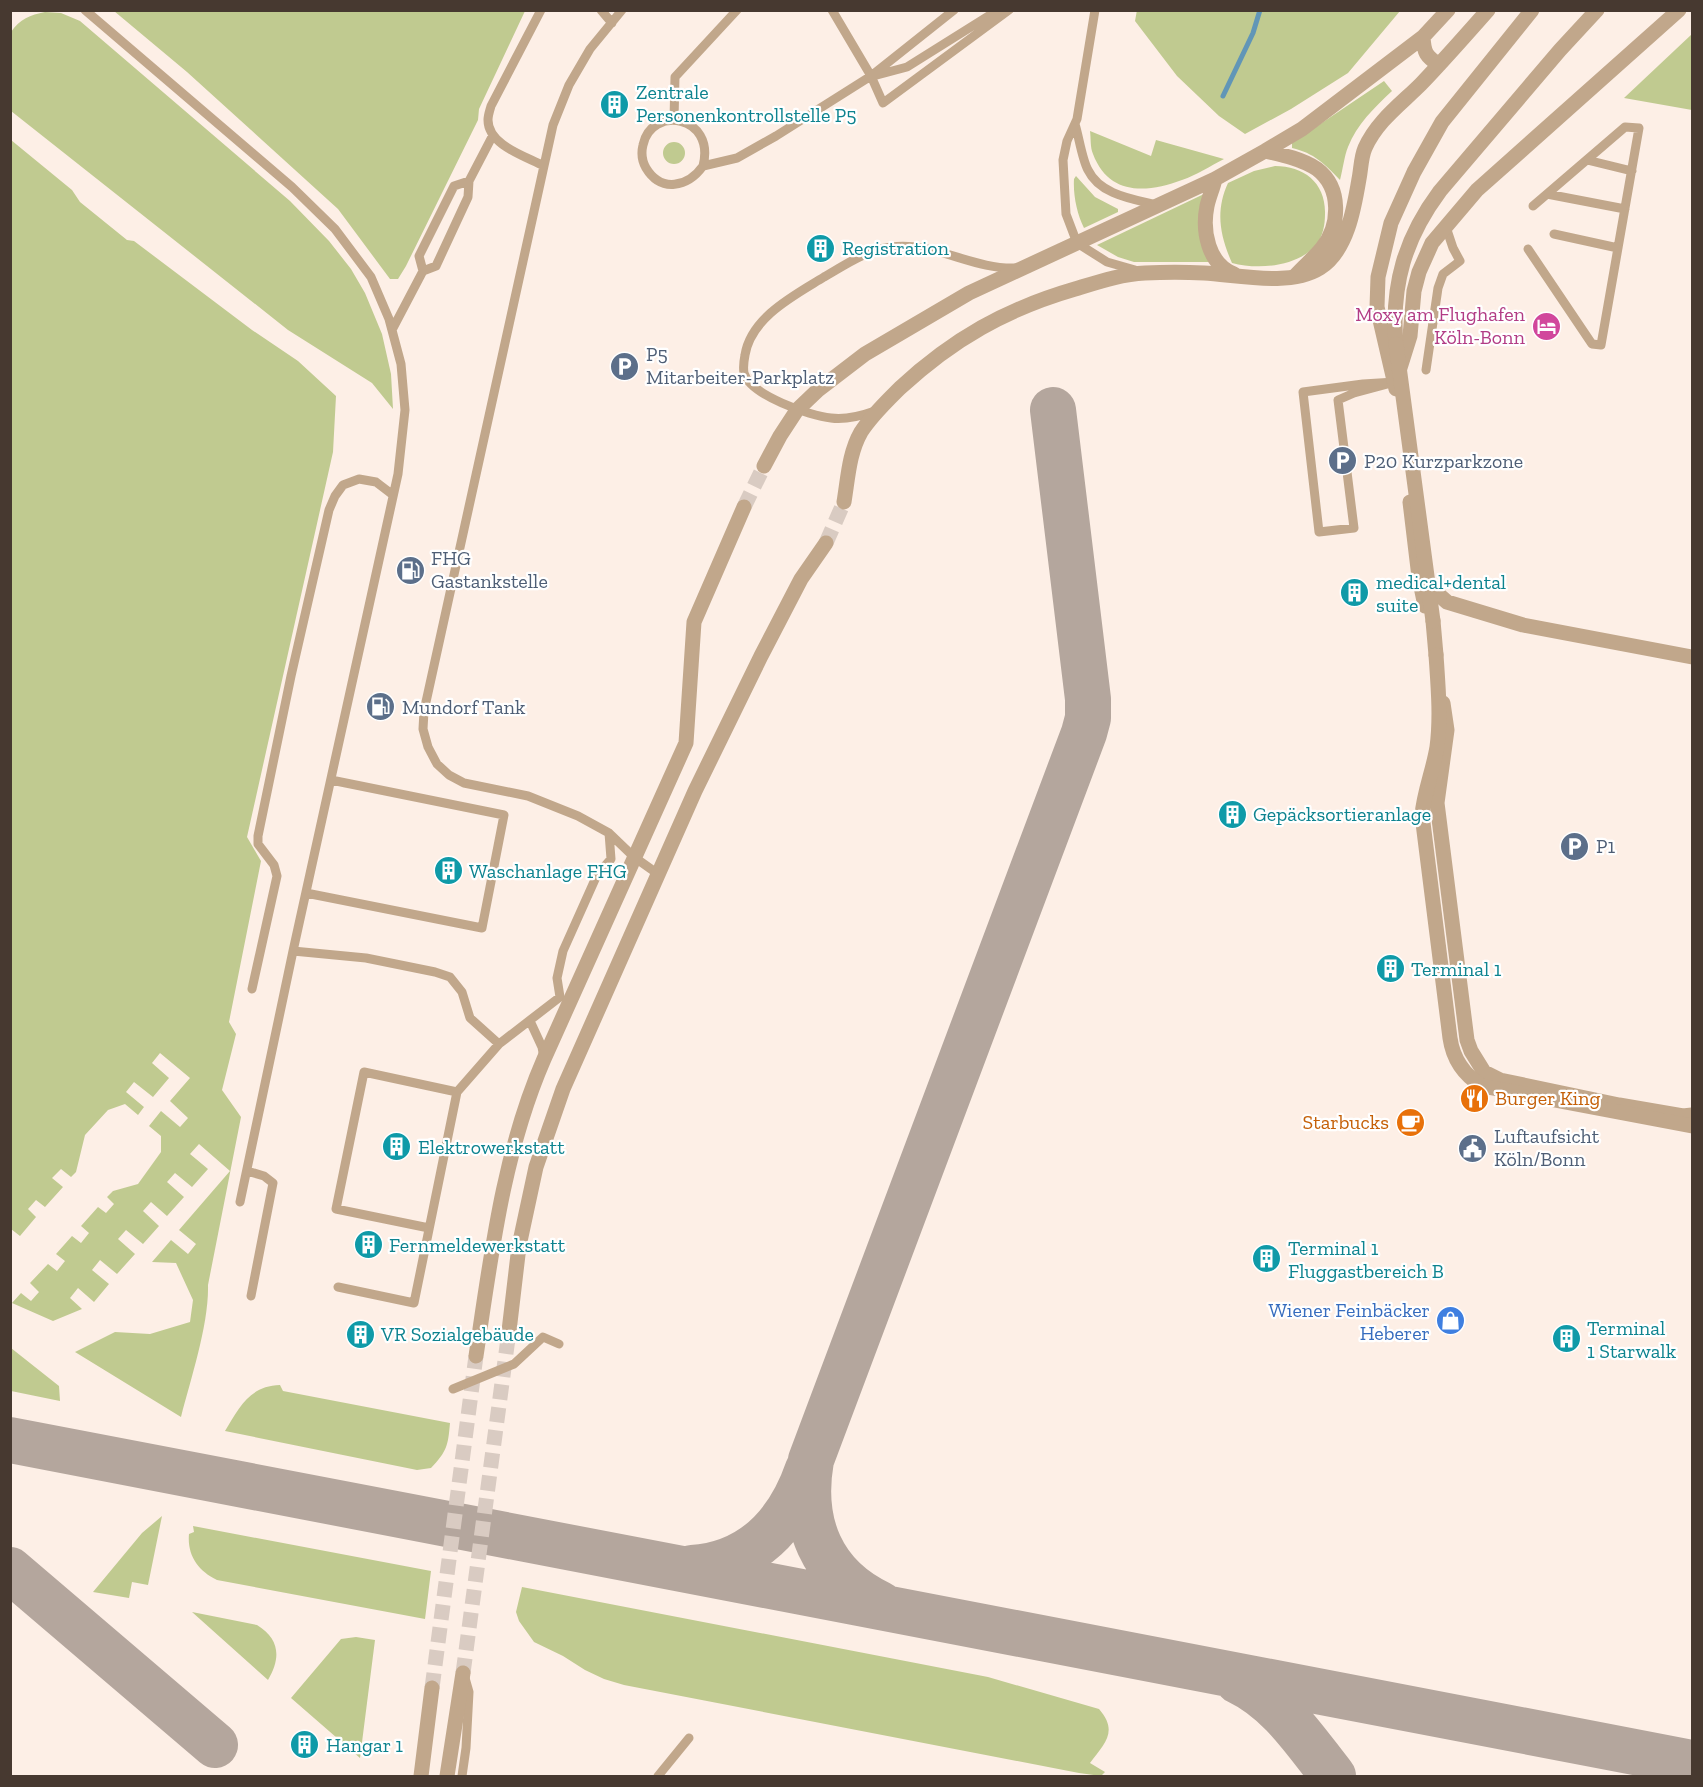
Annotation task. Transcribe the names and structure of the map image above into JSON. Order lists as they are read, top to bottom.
{
  "places": {
    "building": [
      "Zentrale Personenkontrollstelle P5",
      "Registration",
      "medical+dental suite",
      "Gepäcksortieranlage",
      "Waschanlage FHG",
      "Terminal 1",
      "Elektrowerkstatt",
      "Fernmeldewerkstatt",
      "Terminal 1 Fluggastbereich B",
      "VR Sozialgebäude",
      "Terminal 1 Starwalk",
      "Hangar 1"
    ],
    "hotel": ["Moxy am Flughafen Köln-Bonn"],
    "parking": ["P5 Mitarbeiter-Parkplatz", "P20 Kurzparkzone", "P1"],
    "fuel station": ["FHG Gastankstelle", "Mundorf Tank"],
    "restaurant": ["Burger King"],
    "cafe": ["Starbucks"],
    "public building": ["Luftaufsicht Köln/Bonn"],
    "shop": ["Wiener Feinbäcker Heberer"]
  }
}
